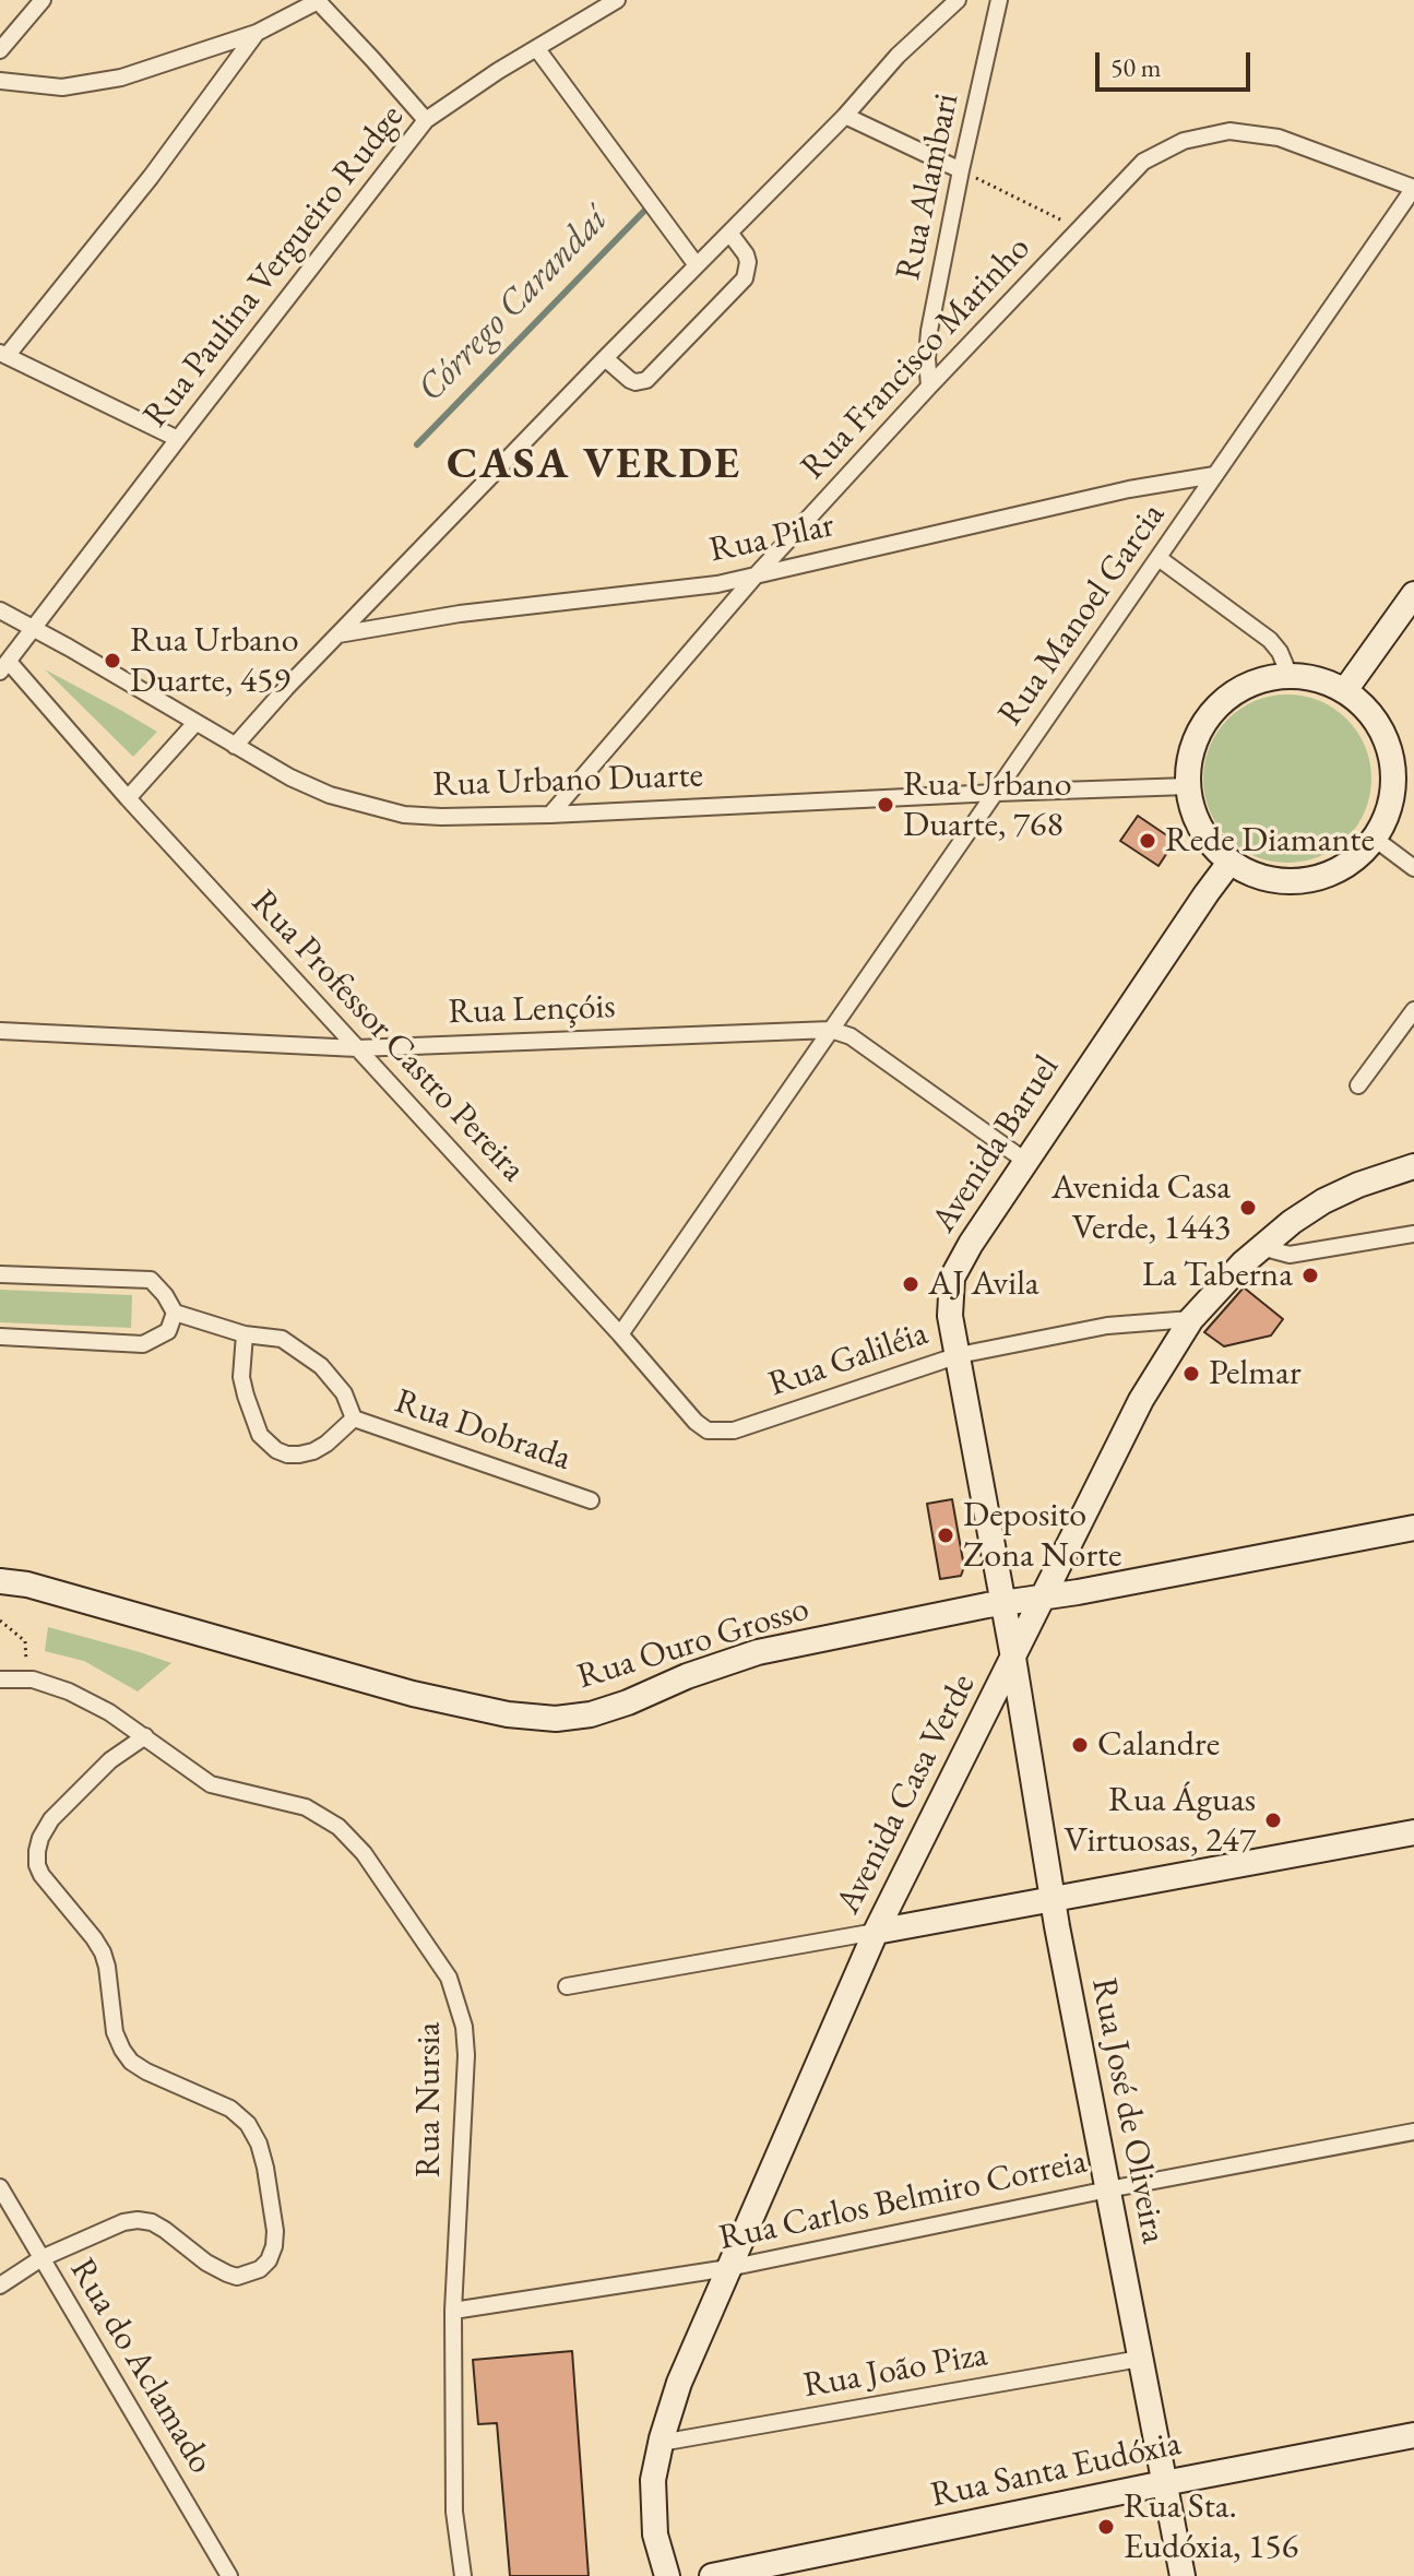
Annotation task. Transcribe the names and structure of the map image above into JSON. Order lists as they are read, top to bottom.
{
  "streets": {
    "street": [
      "Rua Alambari",
      "Rua Paulina Vergueiro Rudge",
      "Rua Francisco Marinho",
      "Rua Pilar",
      "Rua Manoel Garcia",
      "Rua Urbano Duarte",
      "Rua Lençóis",
      "Rua Professor Castro Pereira",
      "Avenida Baruel",
      "Rua Galiléia",
      "Rua Dobrada",
      "Rua Ouro Grosso",
      "Avenida Casa Verde",
      "Rua Nursia",
      "Rua José de Oliveira",
      "Rua Carlos Belmiro Correia",
      "Rua do Aclamado",
      "Rua João Piza",
      "Rua Santa Eudóxia"
    ]
  },
  "crossings": [
    ["Rua Alambari", "Rua Francisco Marinho"],
    ["Rua Paulina Vergueiro Rudge", "Rua Urbano Duarte"],
    ["Rua Paulina Vergueiro Rudge", "Rua Professor Castro Pereira"],
    ["Rua Francisco Marinho", "Rua Pilar"],
    ["Rua Francisco Marinho", "Rua Manoel Garcia"],
    ["Rua Francisco Marinho", "Rua Urbano Duarte"],
    ["Rua Pilar", "Rua Manoel Garcia"],
    ["Rua Manoel Garcia", "Rua Urbano Duarte"],
    ["Rua Manoel Garcia", "Rua Lençóis"],
    ["Rua Manoel Garcia", "Rua Professor Castro Pereira"],
    ["Rua Urbano Duarte", "Avenida Baruel"],
    ["Rua Lençóis", "Rua Professor Castro Pereira"],
    ["Rua Lençóis", "Avenida Baruel"],
    ["Rua Professor Castro Pereira", "Rua Galiléia"],
    ["Avenida Baruel", "Rua Galiléia"],
    ["Avenida Baruel", "Rua Ouro Grosso"],
    ["Avenida Baruel", "Avenida Casa Verde"],
    ["Avenida Baruel", "Rua José de Oliveira"],
    ["Rua Galiléia", "Avenida Casa Verde"],
    ["Rua Ouro Grosso", "Avenida Casa Verde"],
    ["Avenida Casa Verde", "Rua José de Oliveira"],
    ["Avenida Casa Verde", "Rua Carlos Belmiro Correia"],
    ["Avenida Casa Verde", "Rua João Piza"],
    ["Rua Nursia", "Rua Carlos Belmiro Correia"],
    ["Rua José de Oliveira", "Rua Carlos Belmiro Correia"],
    ["Rua José de Oliveira", "Rua João Piza"],
    ["Rua José de Oliveira", "Rua Santa Eudóxia"]
  ],
  "districts": ["CASA VERDE"],
  "water": ["Córrego Carandaí"],
  "places": [
    "Rua Urbano Duarte, 459",
    "Rua Urbano Duarte, 768",
    "Rede Diamante",
    "Avenida Casa Verde, 1443",
    "La Taberna",
    "AJ Avila",
    "Pelmar",
    "Deposito Zona Norte",
    "Calandre",
    "Rua Águas Virtuosas, 247",
    "Rua Sta. Eudóxia, 156"
  ],
  "scale_bar": "50 m"
}
